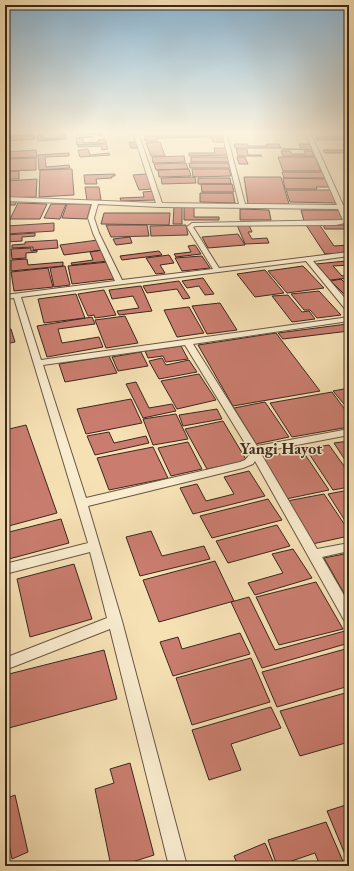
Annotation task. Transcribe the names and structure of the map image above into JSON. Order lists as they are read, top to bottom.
{
  "districts": ["Yangi Hayot"]
}
